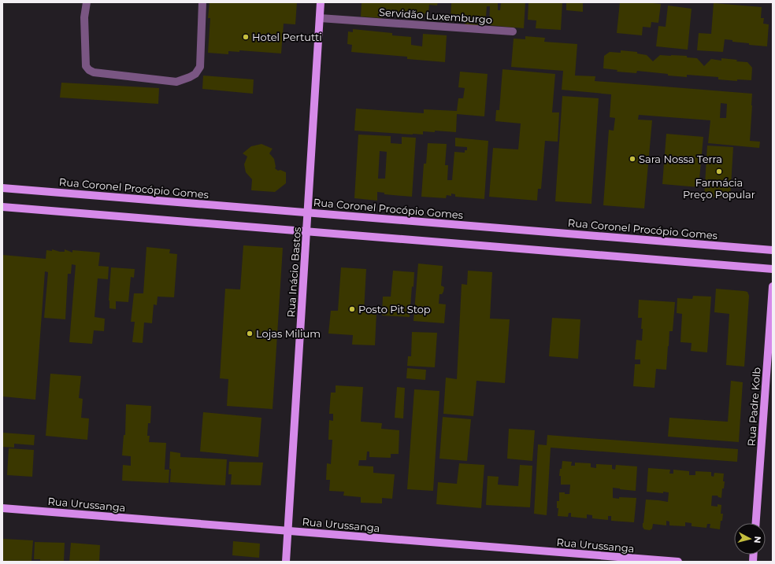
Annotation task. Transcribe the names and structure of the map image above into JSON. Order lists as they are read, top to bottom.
{
  "streets": {
    "main road": [
      "Rua Coronel Procópio Gomes",
      "Rua Inácio Bastos",
      "Rua Padre Kolb",
      "Rua Urussanga"
    ],
    "street": ["Servidão Luxemburgo"]
  },
  "crossings": [
    ["Servidão Luxemburgo", "Rua Inácio Bastos"],
    ["Rua Coronel Procópio Gomes", "Rua Inácio Bastos"],
    ["Rua Inácio Bastos", "Rua Urussanga"]
  ],
  "places": [
    "Hotel Pertutti",
    "Sara Nossa Terra",
    "Farmácia Preço Popular",
    "Posto Pit Stop",
    "Lojas Milium"
  ],
  "north": "right"
}
